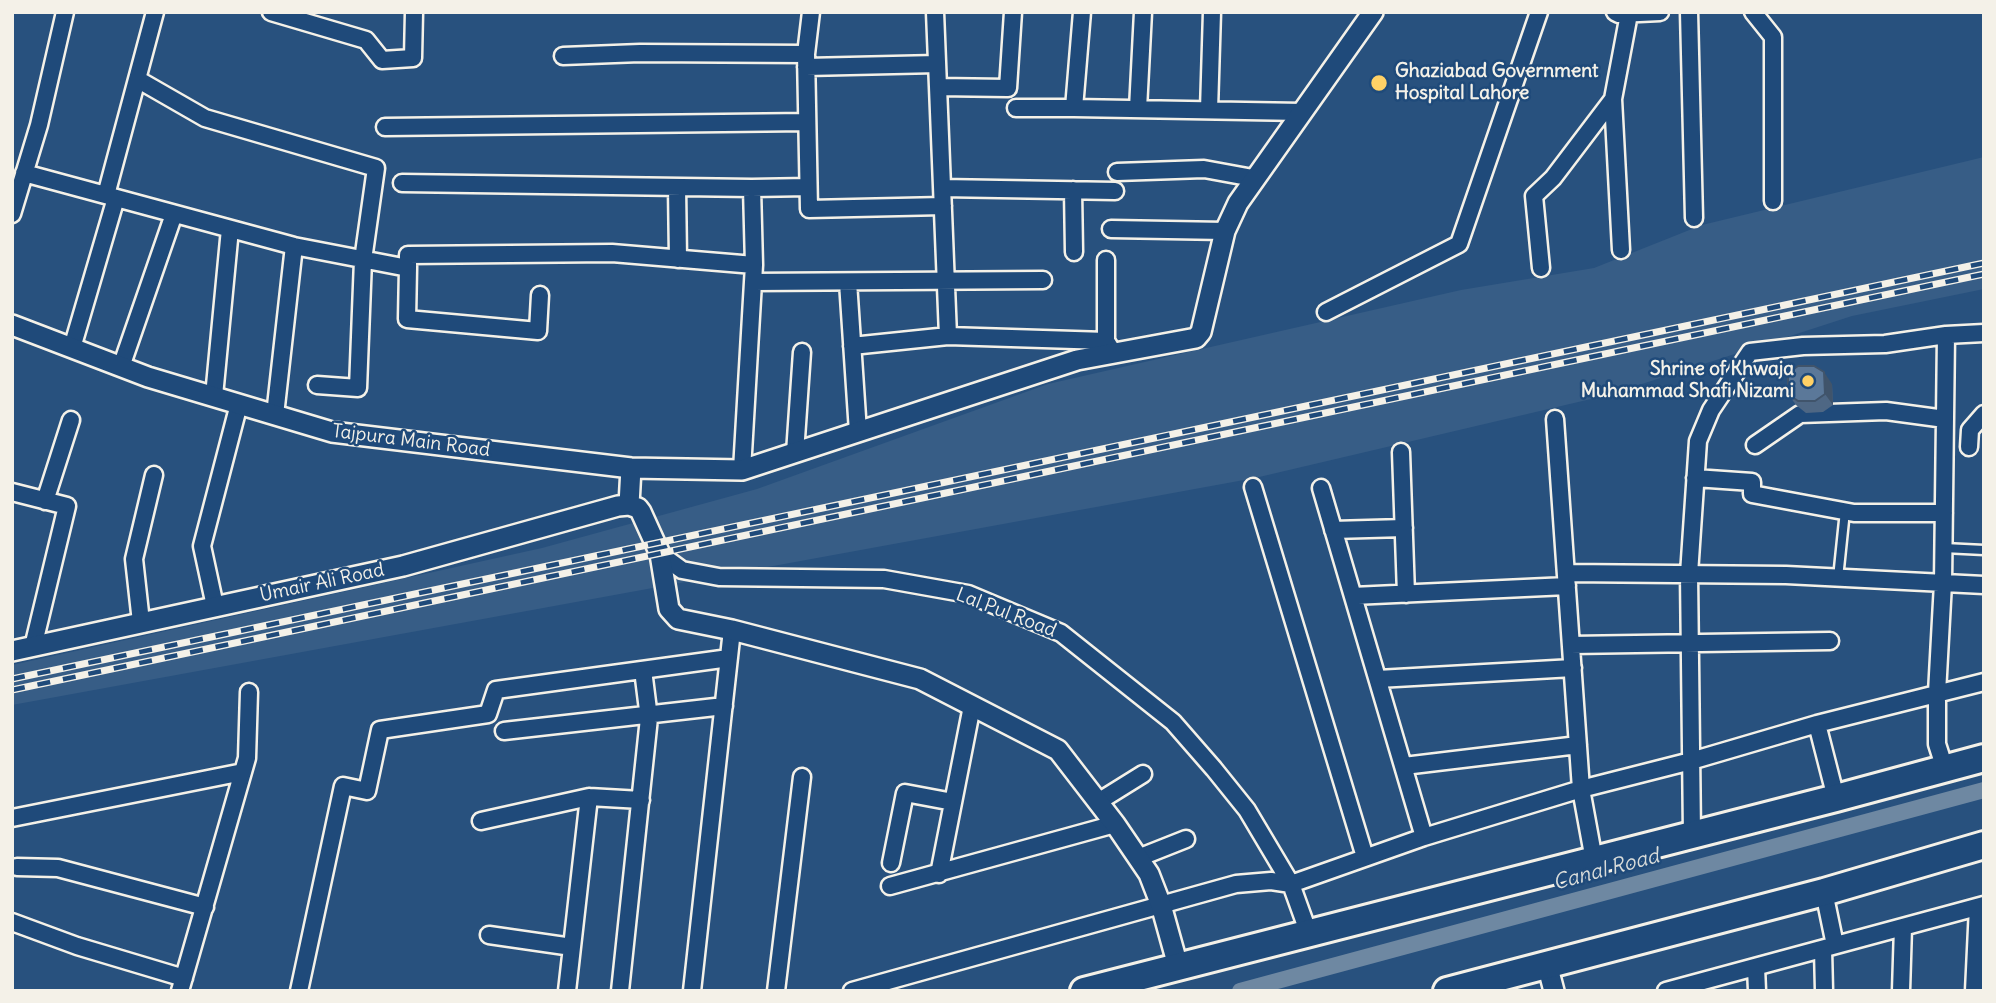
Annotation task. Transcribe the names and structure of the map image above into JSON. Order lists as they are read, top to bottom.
{
  "streets": {
    "street": ["Tajpura Main Road", "Umair Ali Road", "Lal Pul Road"]
  },
  "water": ["Canal Road"],
  "places": ["Ghaziabad Government Hospital Lahore", "Shrine of Khwaja Muhammad Shafi Nizami"]
}
